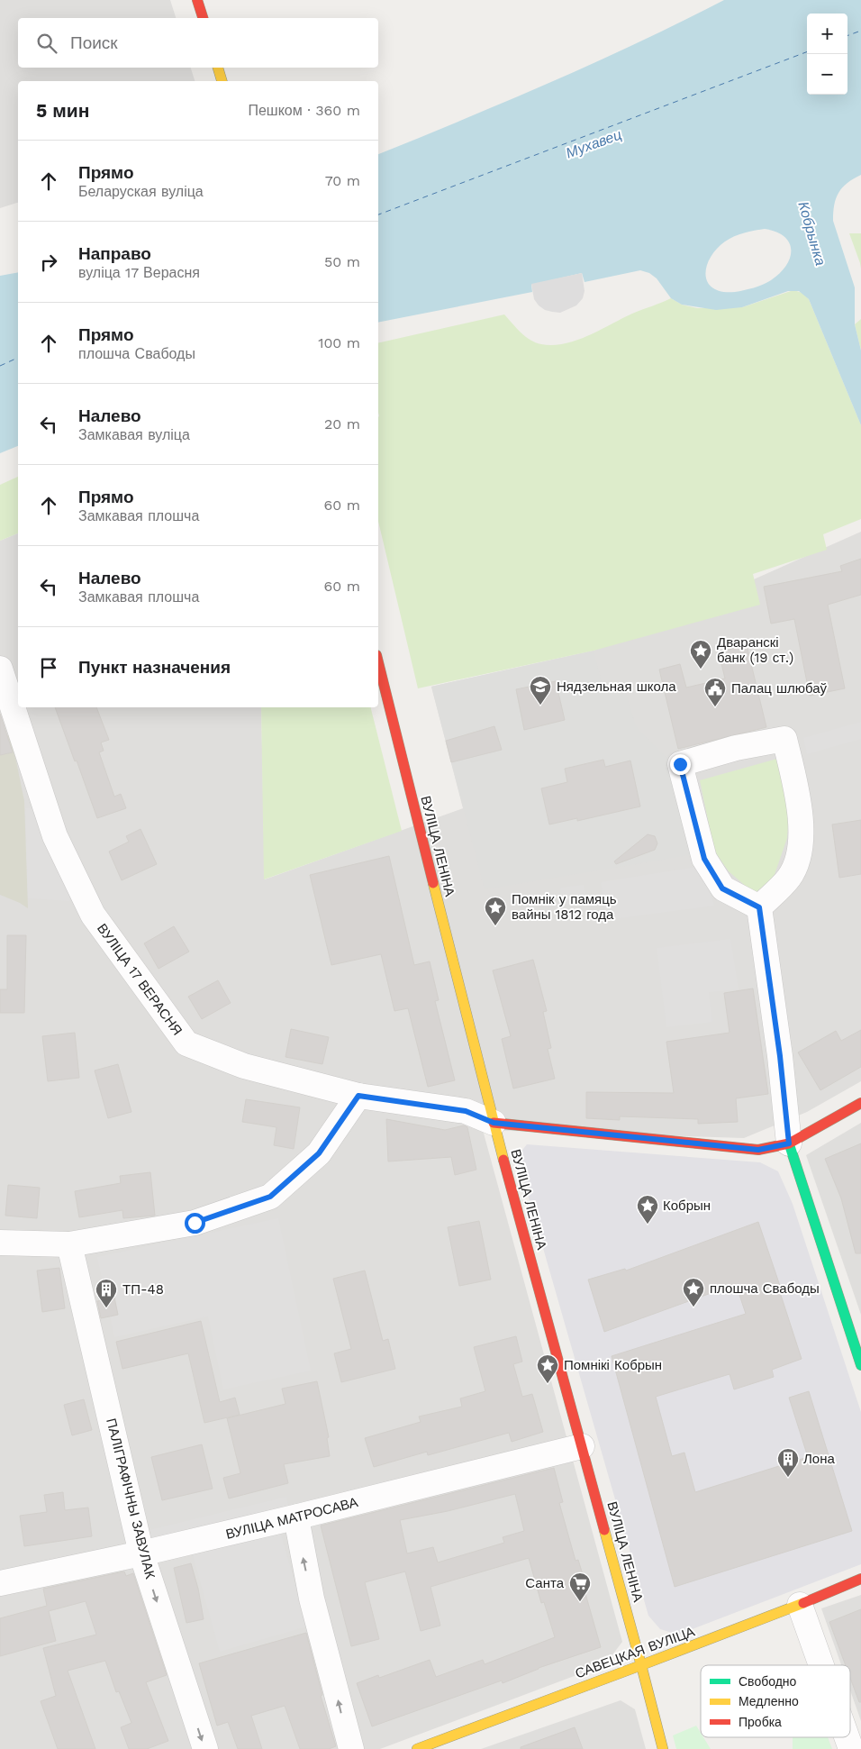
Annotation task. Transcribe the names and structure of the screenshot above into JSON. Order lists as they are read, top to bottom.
{
  "streets": {
    "main road": ["ВУЛІЦА ЛЕНІНА", "САВЕЦКАЯ ВУЛІЦА"],
    "street": ["ВУЛІЦА 17 ВЕРАСНЯ", "ПАЛІГРАФІЧНЫ ЗАВУЛАК", "ВУЛІЦА МАТРОСАВА"]
  },
  "crossings": [
    ["ВУЛІЦА ЛЕНІНА", "ВУЛІЦА 17 ВЕРАСНЯ"],
    ["ВУЛІЦА ЛЕНІНА", "ВУЛІЦА МАТРОСАВА"],
    ["ВУЛІЦА ЛЕНІНА", "САВЕЦКАЯ ВУЛІЦА"],
    ["ПАЛІГРАФІЧНЫ ЗАВУЛАК", "ВУЛІЦА МАТРОСАВА"]
  ],
  "water": ["Мухавец", "Кобрынка"],
  "places": {
    "place": [
      "Дваранскі банк (19 ст.)",
      "Помнік у памяць вайны 1812 года",
      "Кобрын",
      "плошча Свабоды",
      "Помнікі Кобрын"
    ],
    "school or university": ["Нядзельная школа"],
    "public building": ["Палац шлюбаў"],
    "building": ["ТП-48", "Лона"],
    "supermarket": ["Санта"]
  },
  "legend": ["Свободно", "Медленно", "Пробка"],
  "page": {
    "map_buttons": ["+", "−"],
    "search": "Поиск",
    "heading": ["5 мин", "Пешком · 360 m"],
    "list": [
      ["Прямо", "Беларуская вуліца", "70 m"],
      ["Направо", "вуліца 17 Верасня", "50 m"],
      ["Прямо", "плошча Свабоды", "100 m"],
      ["Налево", "Замкавая вуліца", "20 m"],
      ["Прямо", "Замкавая плошча", "60 m"],
      ["Налево", "Замкавая плошча", "60 m"],
      "Пункт назначения"
    ]
  }
}
